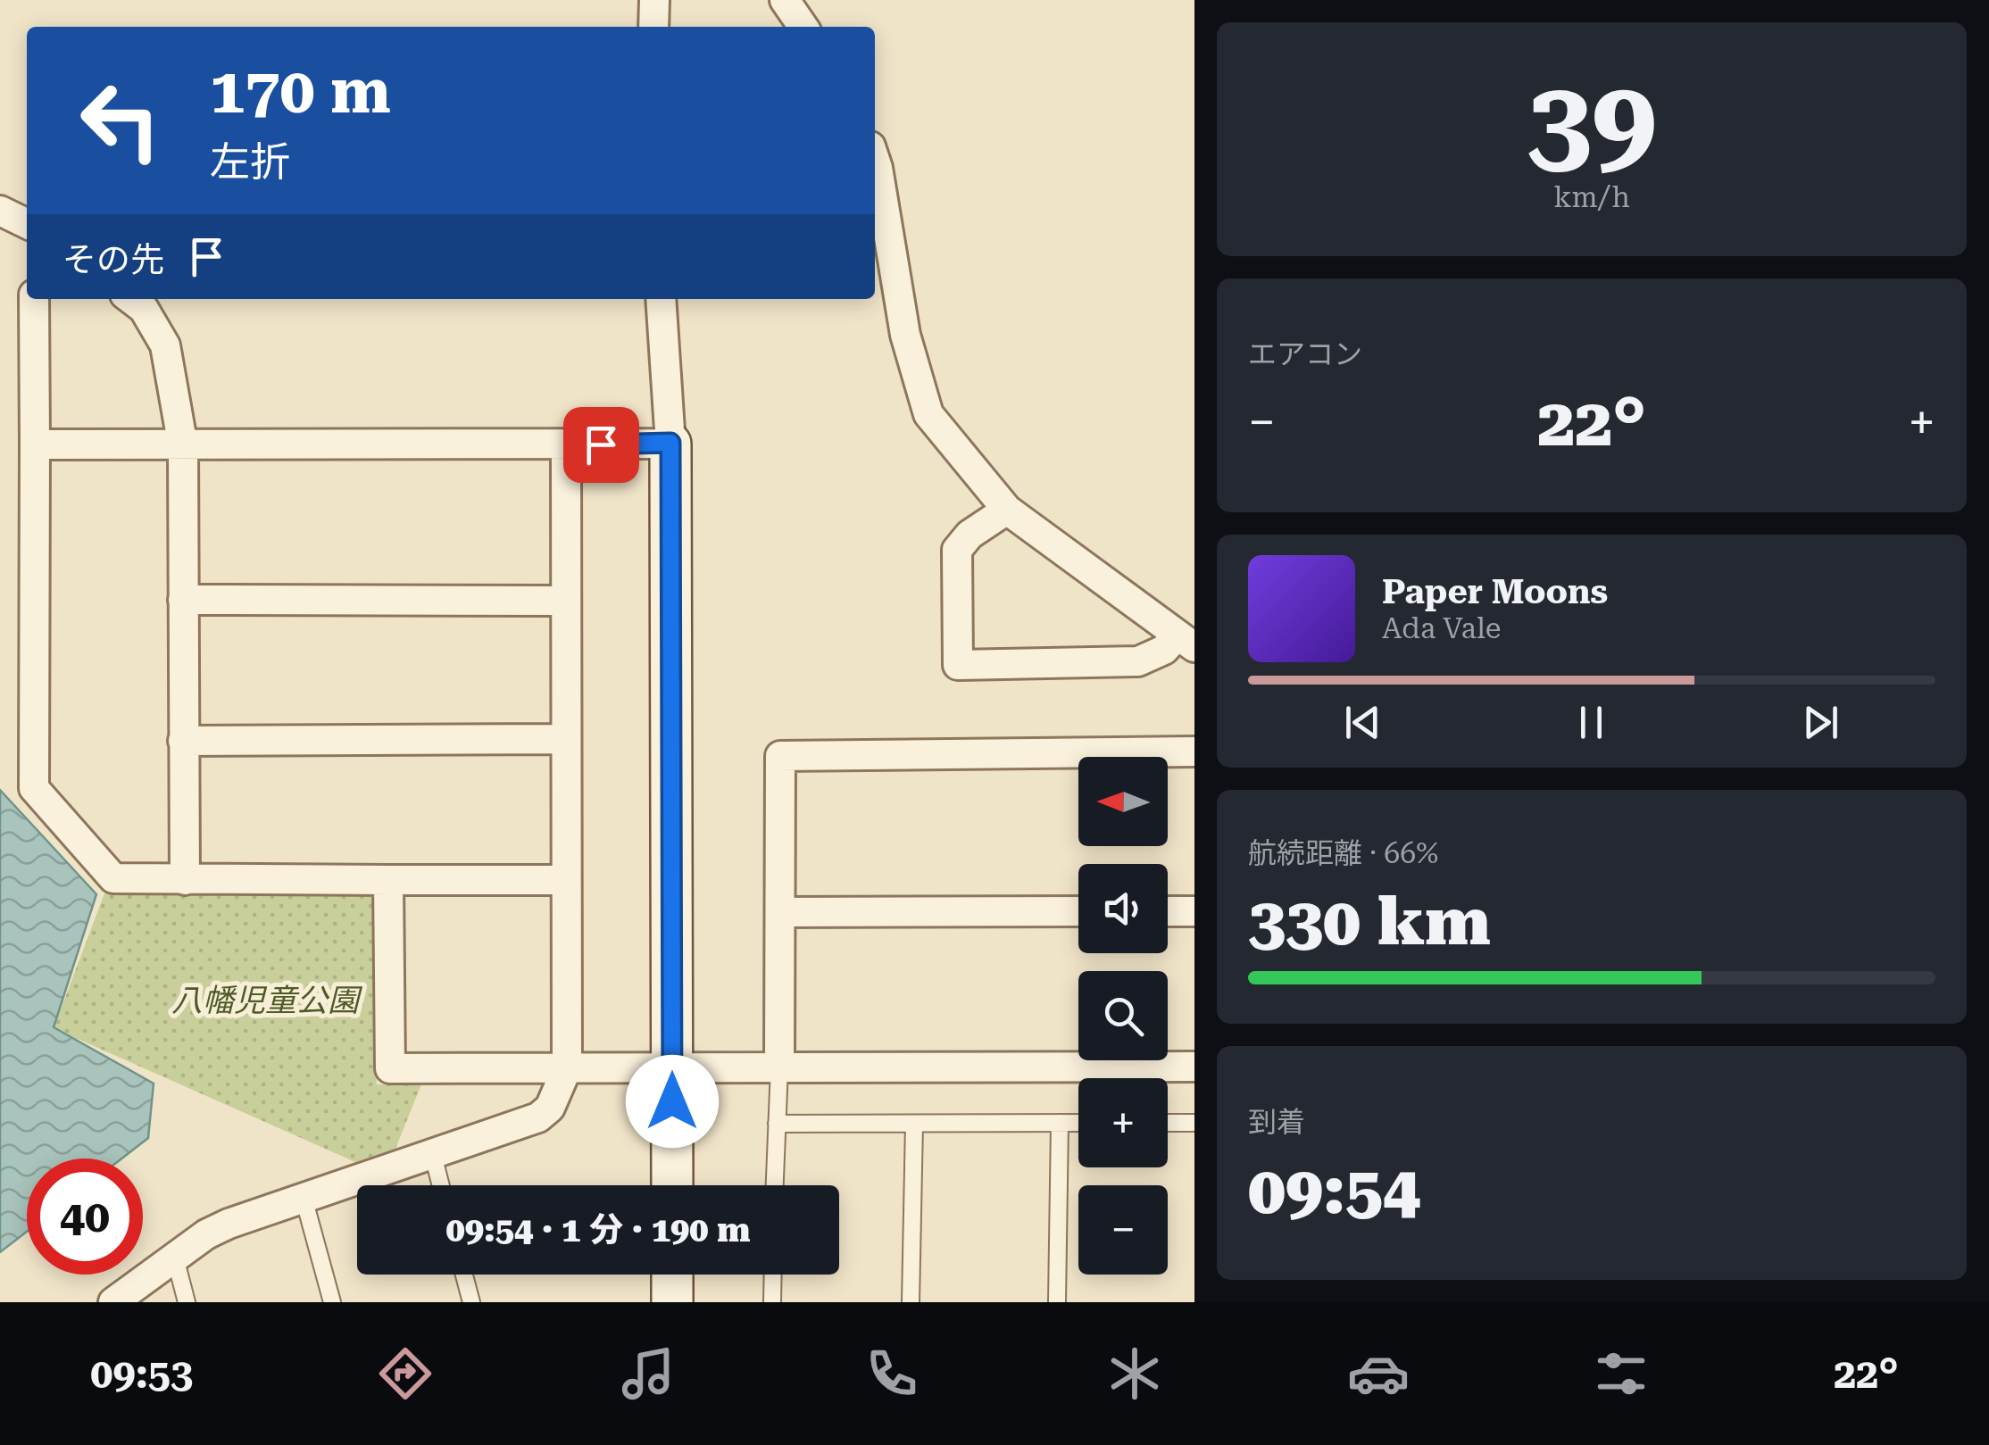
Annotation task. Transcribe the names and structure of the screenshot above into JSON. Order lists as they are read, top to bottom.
{
  "parks": ["八幡児童公園"],
  "north": "left",
  "page": {
    "tile": [
      ["39", "km/h"],
      "エアコン",
      ["航続距離 · 66%", "330 km"],
      ["到着", "09:54"]
    ],
    "turn": ["170 m", "左折"],
    "then": "その先",
    "heat": ["−", "22°", "+"],
    "song": ["Paper Moons", "Ada Vale"],
    "map_buttons": ["+", "−"],
    "limit": "40",
    "trip": "09:54 · 1 分 · 190 m",
    "tabs": ["09:53", "22°"]
  }
}
